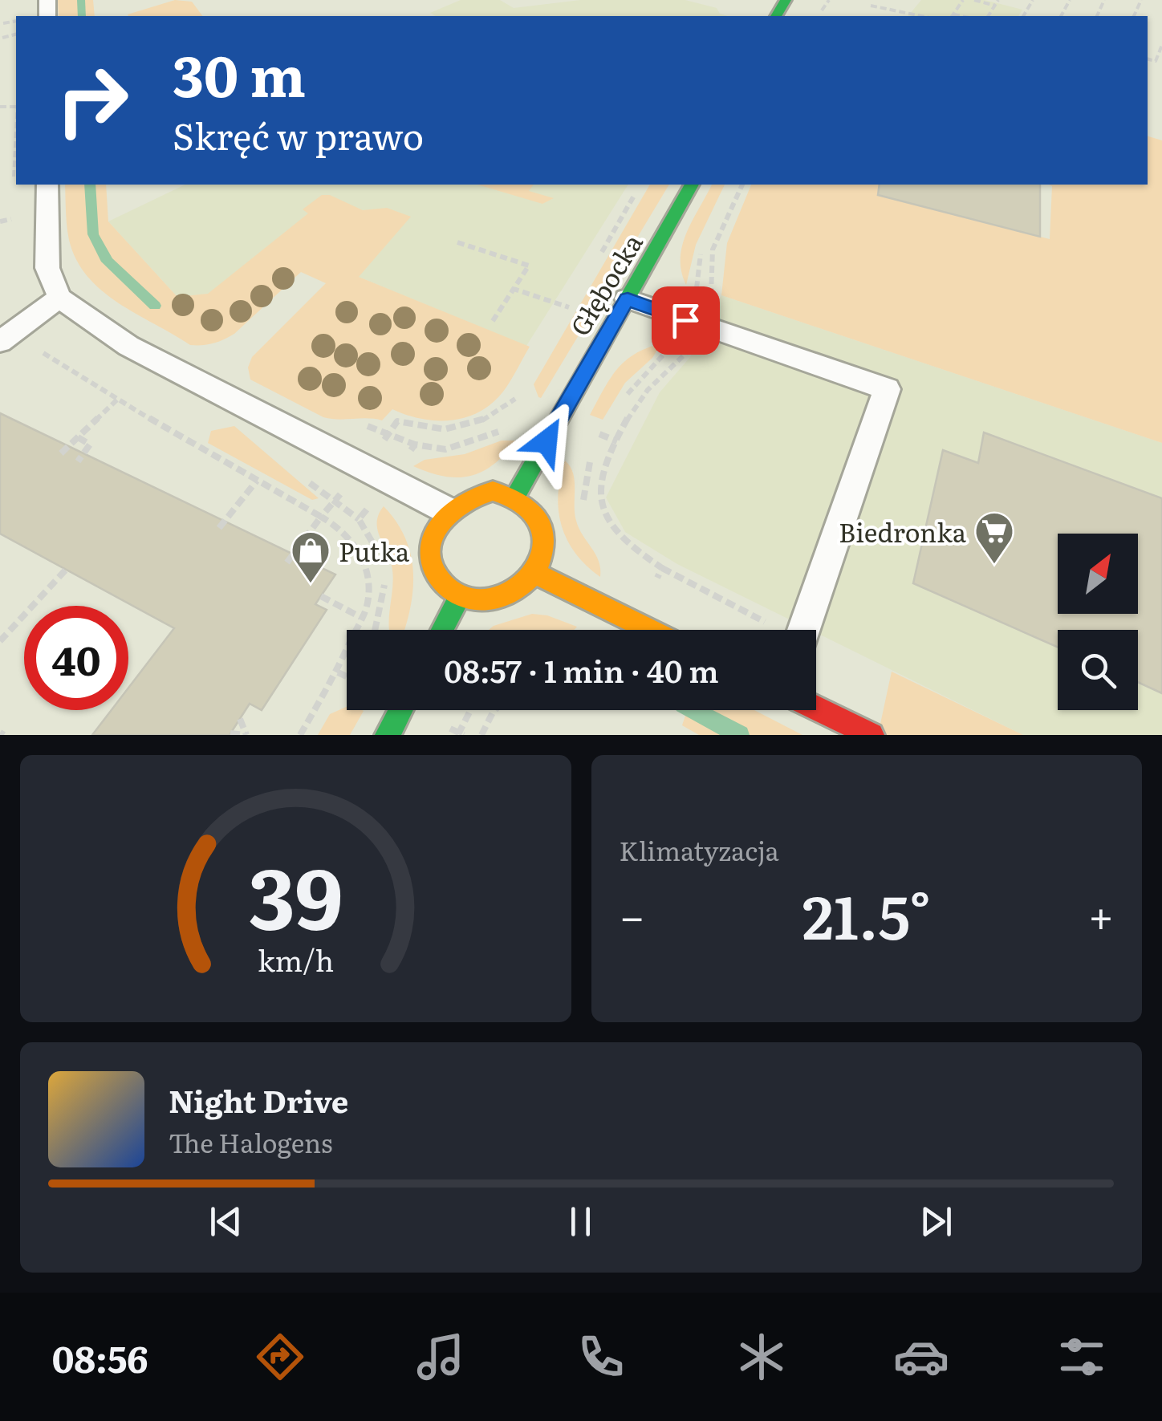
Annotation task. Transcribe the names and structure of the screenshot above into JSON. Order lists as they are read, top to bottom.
{
  "streets": {
    "street": ["Głębocka"]
  },
  "places": {
    "supermarket": ["Biedronka"],
    "shop": ["Putka"]
  },
  "north": "top right",
  "page": {
    "turn": ["30 m", "Skręć w prawo"],
    "limit": "40",
    "trip": "08:57 · 1 min · 40 m",
    "tile": "Klimatyzacja",
    "heat": ["−", "21.5°", "+"],
    "song": ["Night Drive", "The Halogens"],
    "tabs": "08:56",
    "gauge": ["39", "km/h"]
  }
}
